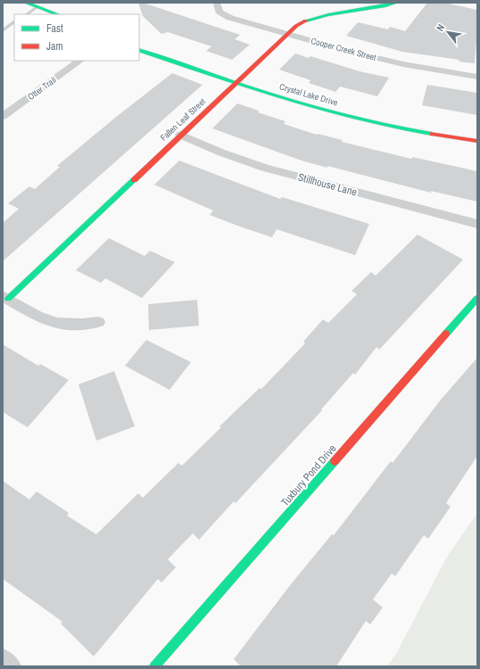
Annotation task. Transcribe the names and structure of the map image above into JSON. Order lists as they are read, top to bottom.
{
  "streets": {
    "street": [
      "Cooper Creek Street",
      "Otter Trail",
      "Crystal Lake Drive",
      "Fallen Leaf Street",
      "Stillhouse Lane",
      "Tuxbury Pond Drive"
    ]
  },
  "crossings": [
    ["Cooper Creek Street", "Fallen Leaf Street"],
    ["Crystal Lake Drive", "Fallen Leaf Street"],
    ["Fallen Leaf Street", "Stillhouse Lane"]
  ],
  "legend": ["Fast", "Jam"],
  "north": "top left"
}
